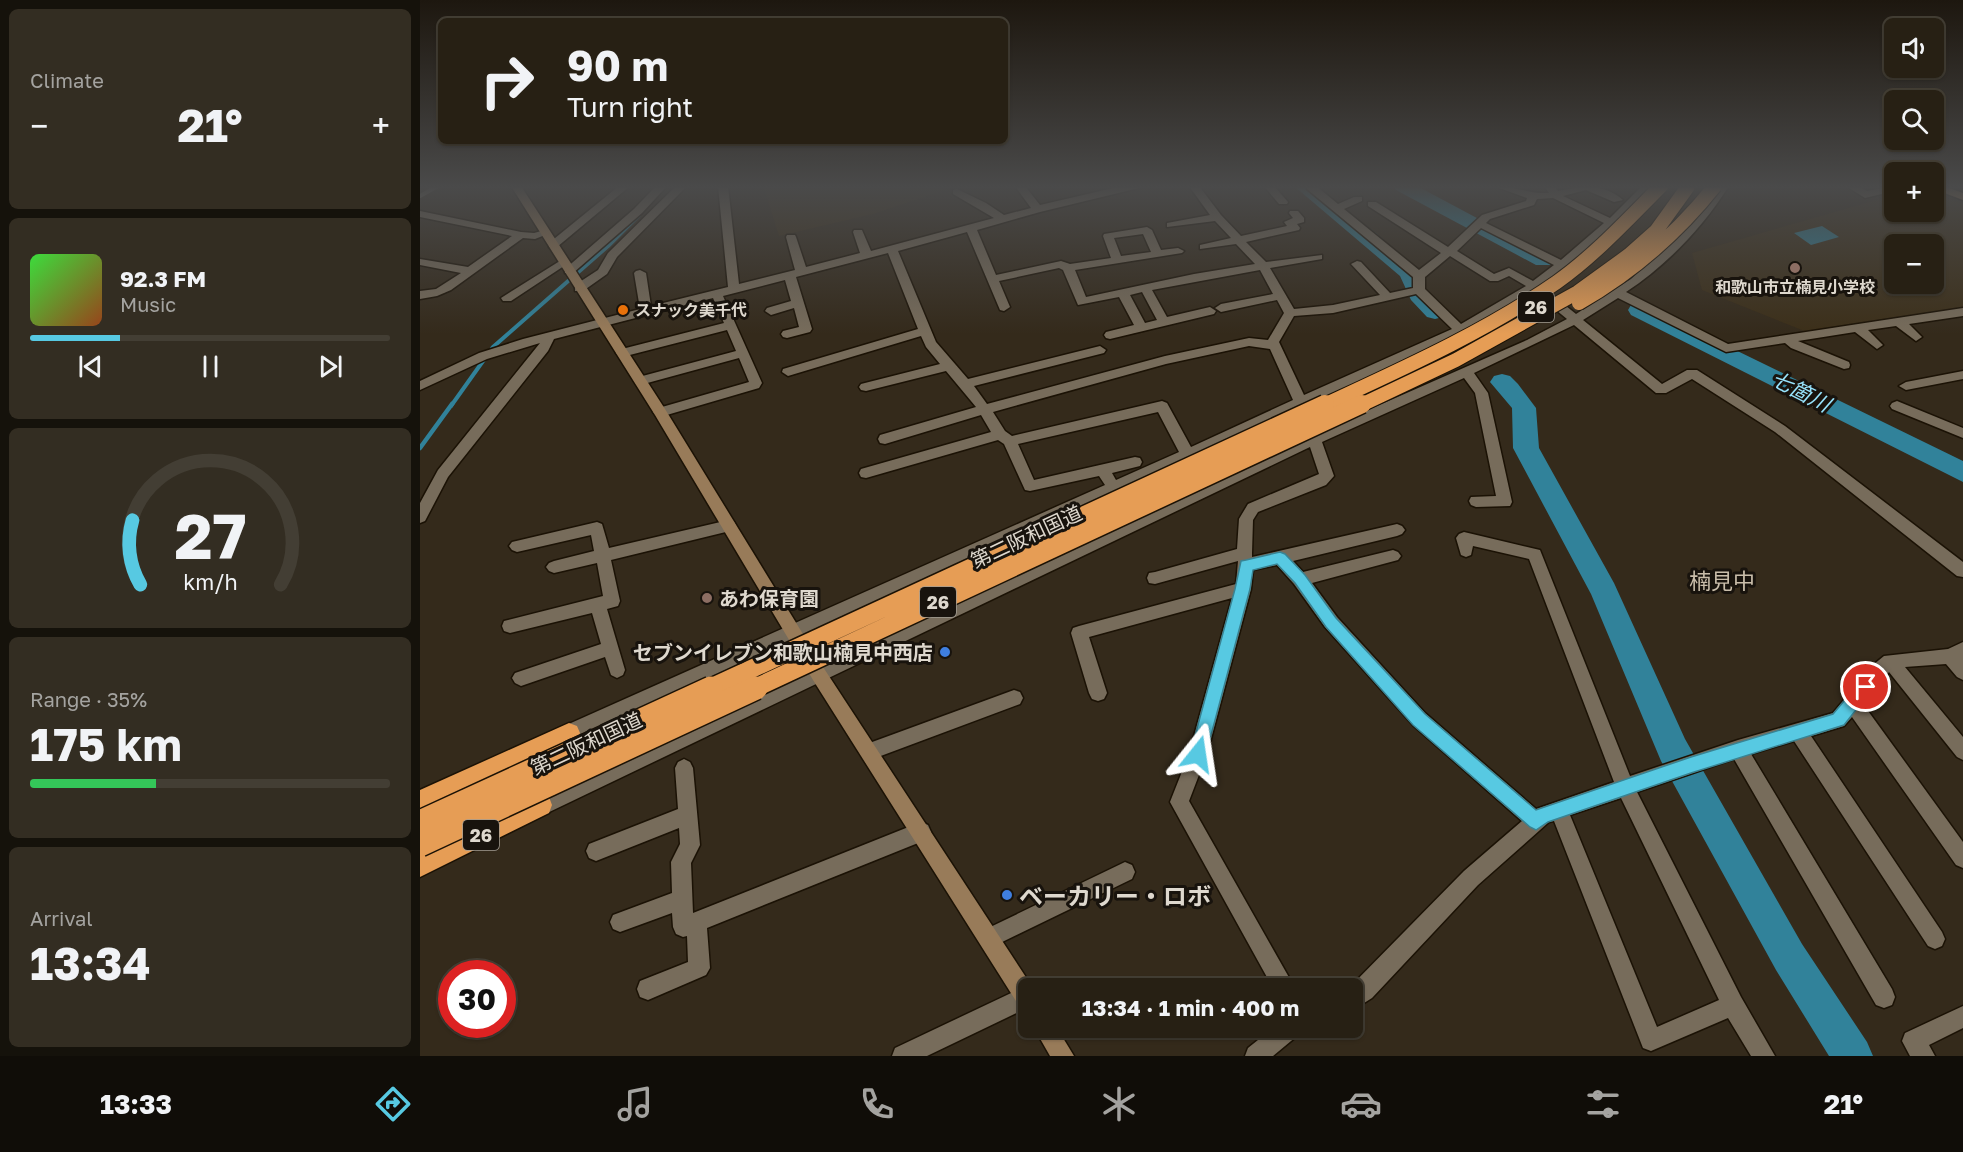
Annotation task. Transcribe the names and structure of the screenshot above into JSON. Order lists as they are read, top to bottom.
{
  "streets": {
    "highway": ["26", "第二阪和国道"]
  },
  "crossings": [
    ["26", "第二阪和国道"]
  ],
  "districts": ["楠見中"],
  "water": ["七箇川"],
  "places": [
    "和歌山市立楠見小学校",
    "スナック美千代",
    "あわ保育園",
    "セブンイレブン和歌山楠見中西店",
    "ベーカリー・ロボ"
  ],
  "page": {
    "tile": [
      "Climate",
      ["Range · 35%", "175 km"],
      ["Arrival", "13:34"]
    ],
    "map_buttons": ["+", "−"],
    "turn": ["90 m", "Turn right"],
    "heat": ["−", "21°", "+"],
    "song": ["92.3 FM", "Music"],
    "limit": "30",
    "trip": "13:34 · 1 min · 400 m",
    "tabs": ["13:33", "21°"],
    "gauge": ["27", "km/h"]
  }
}
